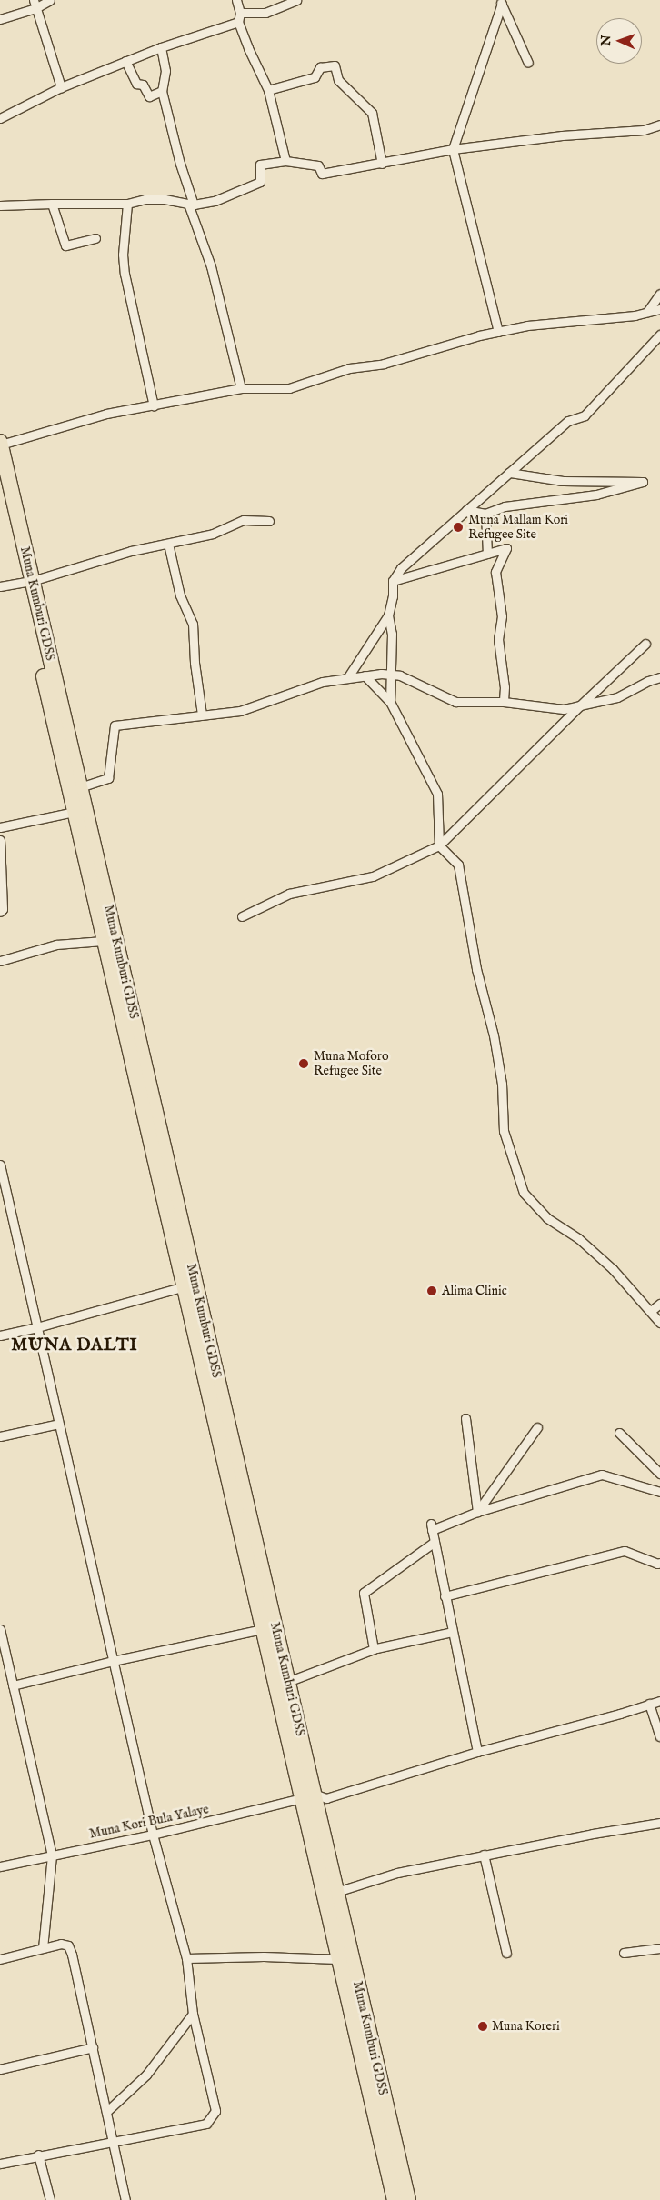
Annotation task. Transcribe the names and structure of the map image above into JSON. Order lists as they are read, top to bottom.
{
  "streets": {
    "highway": ["Muna Kumburi GDSS"],
    "street": ["Muna Kori Bula Yalaye"]
  },
  "crossings": [
    ["Muna Kumburi GDSS", "Muna Kori Bula Yalaye"]
  ],
  "districts": ["MUNA DALTI"],
  "places": [
    "Muna Mallam Kori Refugee Site",
    "Muna Moforo Refugee Site",
    "Alima Clinic",
    "Muna Koreri"
  ],
  "north": "left"
}
